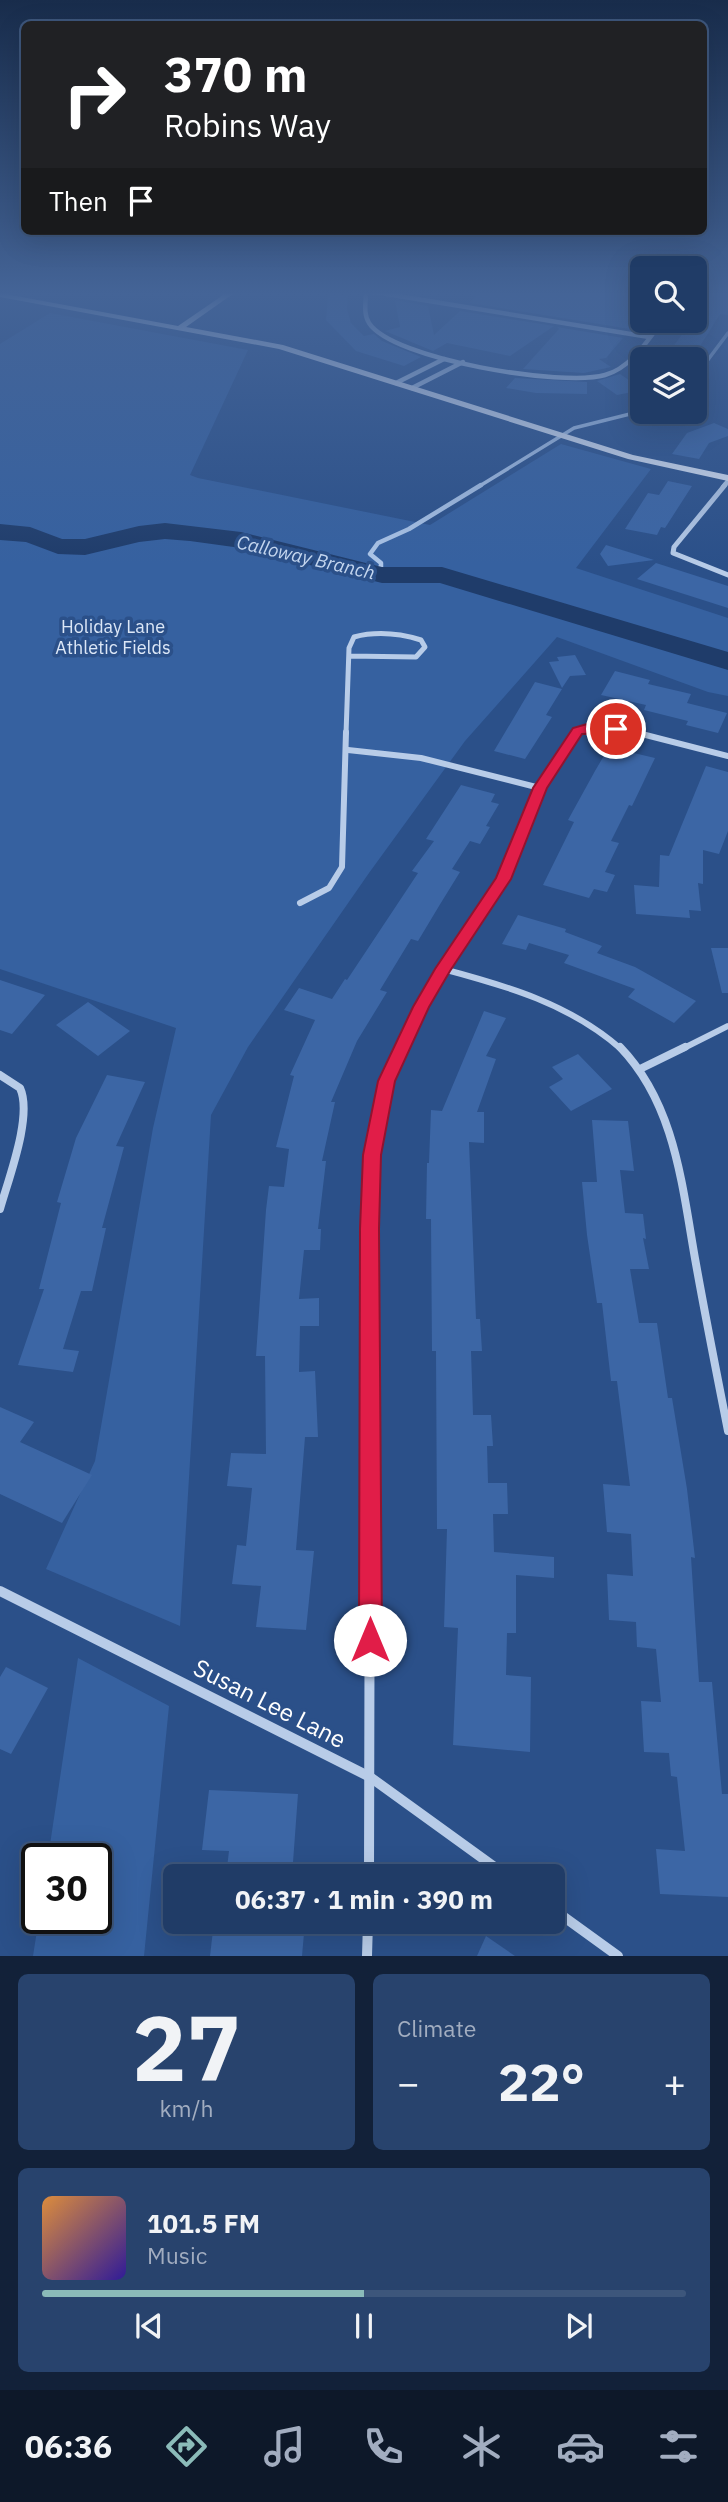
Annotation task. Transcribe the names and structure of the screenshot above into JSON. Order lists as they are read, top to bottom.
{
  "streets": {
    "street": ["Susan Lee Lane"]
  },
  "water": ["Calloway Branch"],
  "parks": ["Holiday Lane Athletic Fields"],
  "page": {
    "turn": ["370 m", "Robins Way"],
    "then": "Then",
    "limit": "30",
    "trip": "06:37 · 1 min · 390 m",
    "tile": [
      ["27", "km/h"],
      "Climate"
    ],
    "heat": ["−", "22°", "+"],
    "song": ["101.5 FM", "Music"],
    "tabs": "06:36"
  }
}
